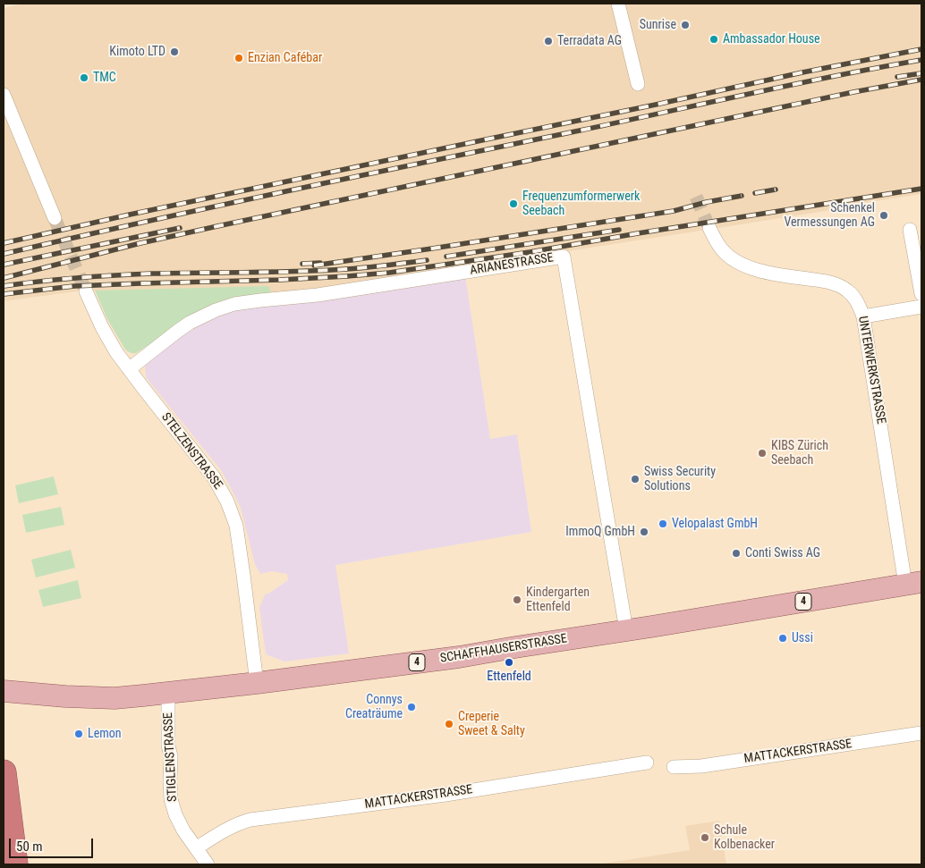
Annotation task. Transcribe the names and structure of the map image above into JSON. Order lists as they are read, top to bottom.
{
  "streets": {
    "main road": ["4", "SCHAFFHAUSERSTRASSE"],
    "street": [
      "ARIANESTRASSE",
      "UNTERWERKSTRASSE",
      "STELZENSTRASSE",
      "MATTACKERSTRASSE",
      "STIGLENSTRASSE"
    ]
  },
  "crossings": [
    ["ARIANESTRASSE", "STELZENSTRASSE"],
    ["ARIANESTRASSE", "SCHAFFHAUSERSTRASSE"],
    ["UNTERWERKSTRASSE", "SCHAFFHAUSERSTRASSE"],
    ["STELZENSTRASSE", "SCHAFFHAUSERSTRASSE"],
    ["SCHAFFHAUSERSTRASSE", "STIGLENSTRASSE"],
    ["MATTACKERSTRASSE", "STIGLENSTRASSE"]
  ],
  "places": [
    "Sunrise",
    "Ambassador House",
    "Terradata AG",
    "Kimoto LTD",
    "Enzian Cafébar",
    "TMC",
    "Frequenzumformerwerk Seebach",
    "Schenkel Vermessungen AG",
    "KIBS Zürich Seebach",
    "Swiss Security Solutions",
    "Velopalast GmbH",
    "ImmoQ GmbH",
    "Conti Swiss AG",
    "Kindergarten Ettenfeld",
    "Ussi",
    "Ettenfeld",
    "Connys Creaträume",
    "Creperie Sweet & Salty",
    "Lemon",
    "Schule Kolbenacker"
  ],
  "scale_bar": "50 m"
}
